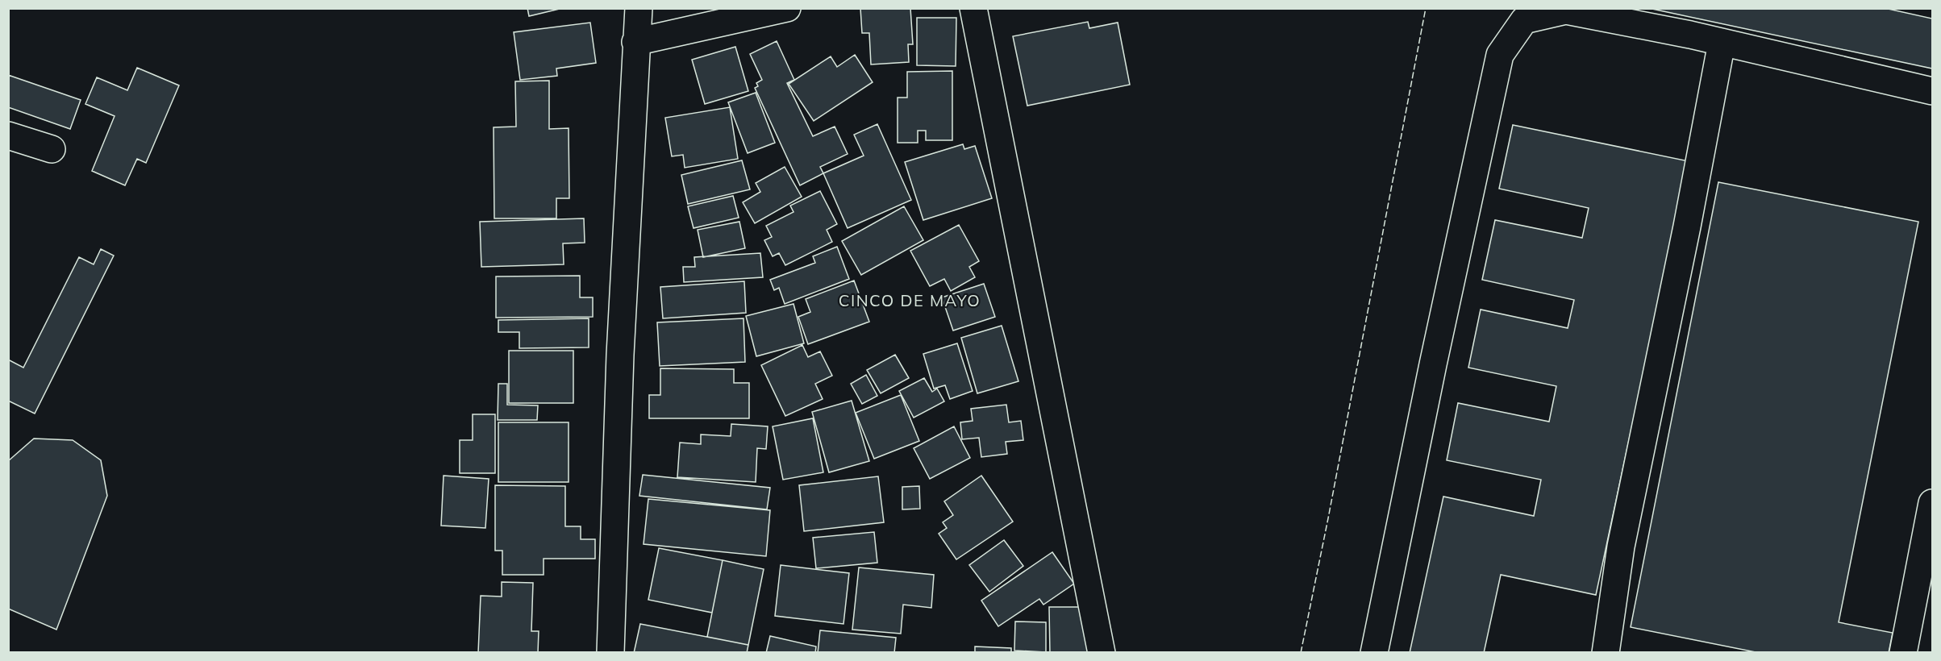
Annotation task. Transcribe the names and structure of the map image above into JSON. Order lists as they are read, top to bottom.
{
  "districts": ["CINCO DE MAYO"]
}
